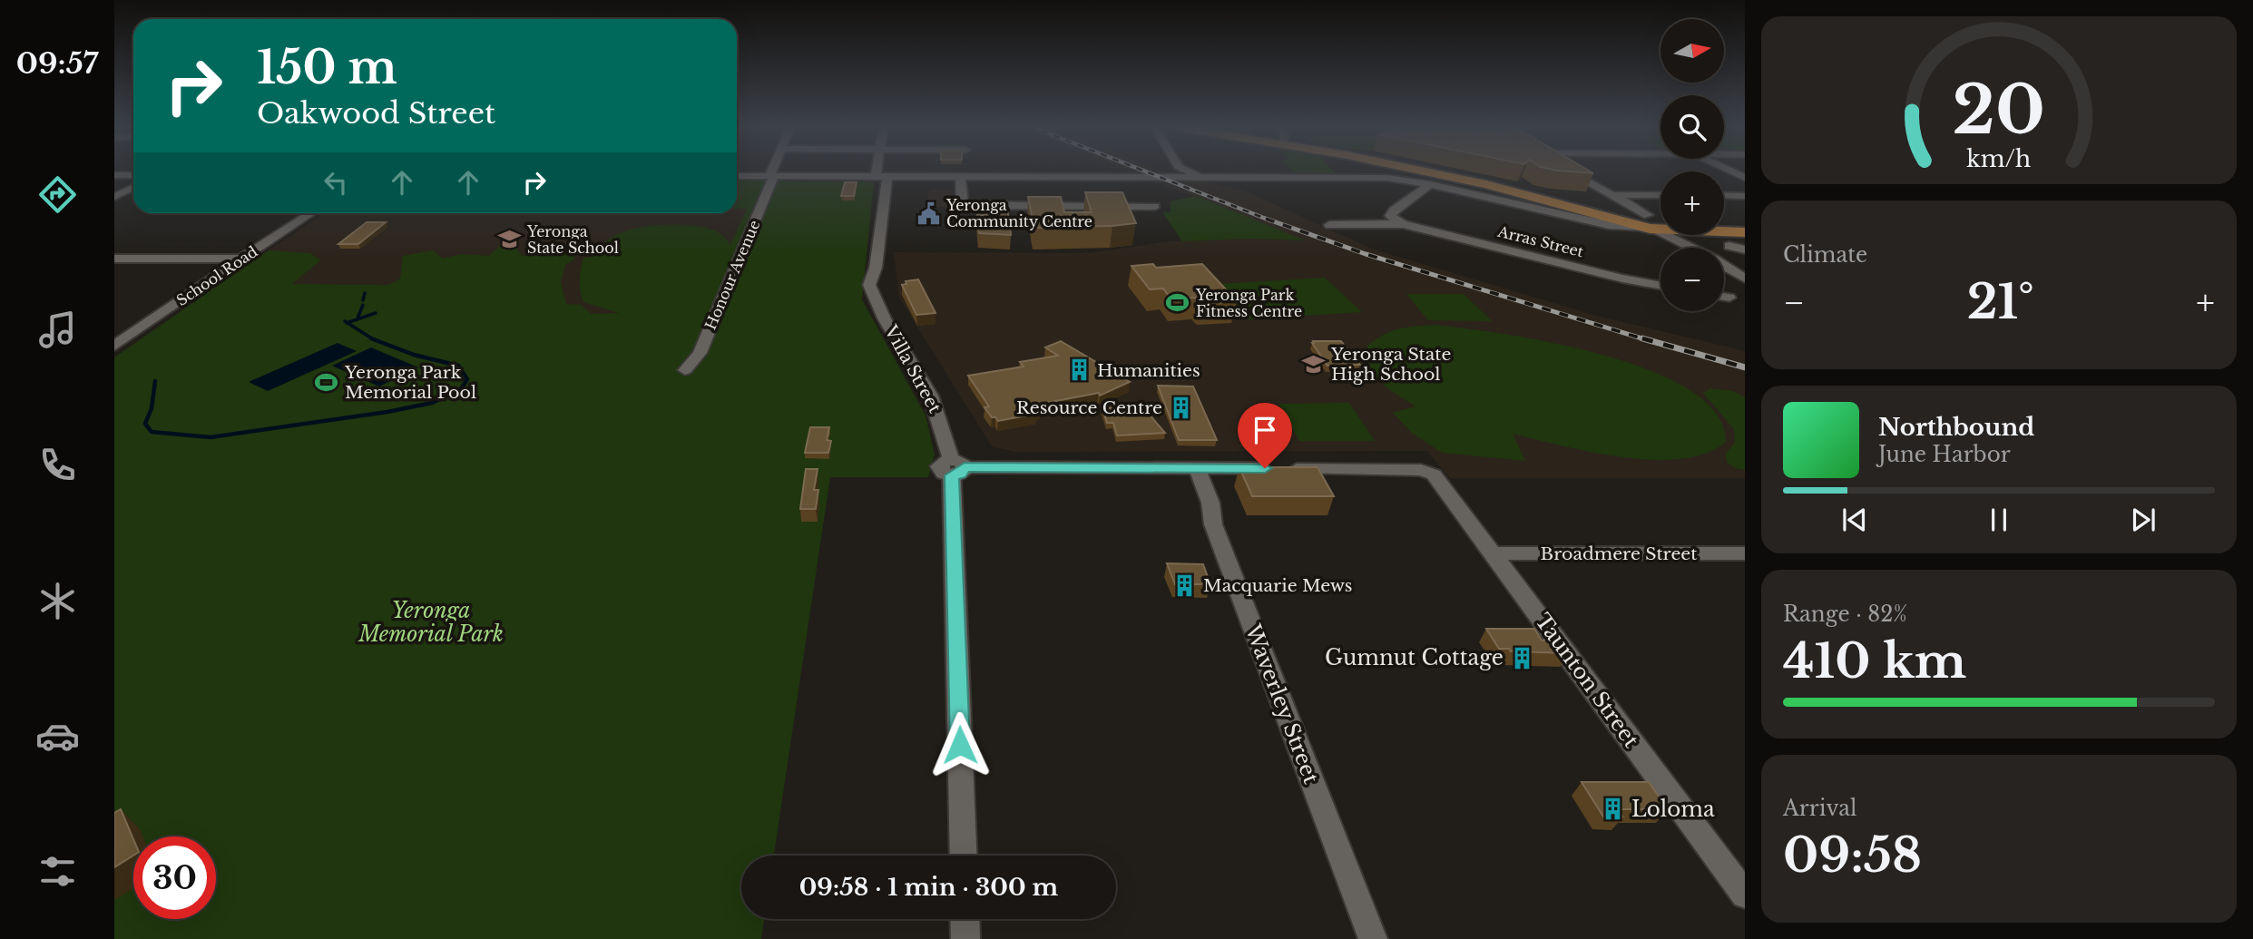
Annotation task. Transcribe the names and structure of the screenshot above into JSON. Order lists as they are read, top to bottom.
{
  "streets": {
    "street": [
      "Arras Street",
      "Honour Avenue",
      "School Road",
      "Villa Street",
      "Broadmere Street",
      "Taunton Street",
      "Waverley Street"
    ]
  },
  "crossings": [
    ["Broadmere Street", "Taunton Street"],
    ["Taunton Street", "Waverley Street"]
  ],
  "parks": ["Yeronga Memorial Park"],
  "places": {
    "public building": ["Yeronga Community Centre"],
    "school or university": ["Yeronga State School", "Yeronga State High School"],
    "sports": ["Yeronga Park Fitness Centre", "Yeronga Park Memorial Pool"],
    "building": [
      "Humanities",
      "Resource Centre",
      "Macquarie Mews",
      "Gumnut Cottage",
      "Loloma"
    ]
  },
  "north": "right",
  "page": {
    "tabs": "09:57",
    "map_buttons": ["+", "−"],
    "turn": ["150 m", "Oakwood Street"],
    "tile": [
      "Climate",
      ["Range · 82%", "410 km"],
      ["Arrival", "09:58"]
    ],
    "heat": ["−", "21°", "+"],
    "song": ["Northbound", "June Harbor"],
    "limit": "30",
    "trip": "09:58 · 1 min · 300 m",
    "gauge": ["20", "km/h"]
  }
}
